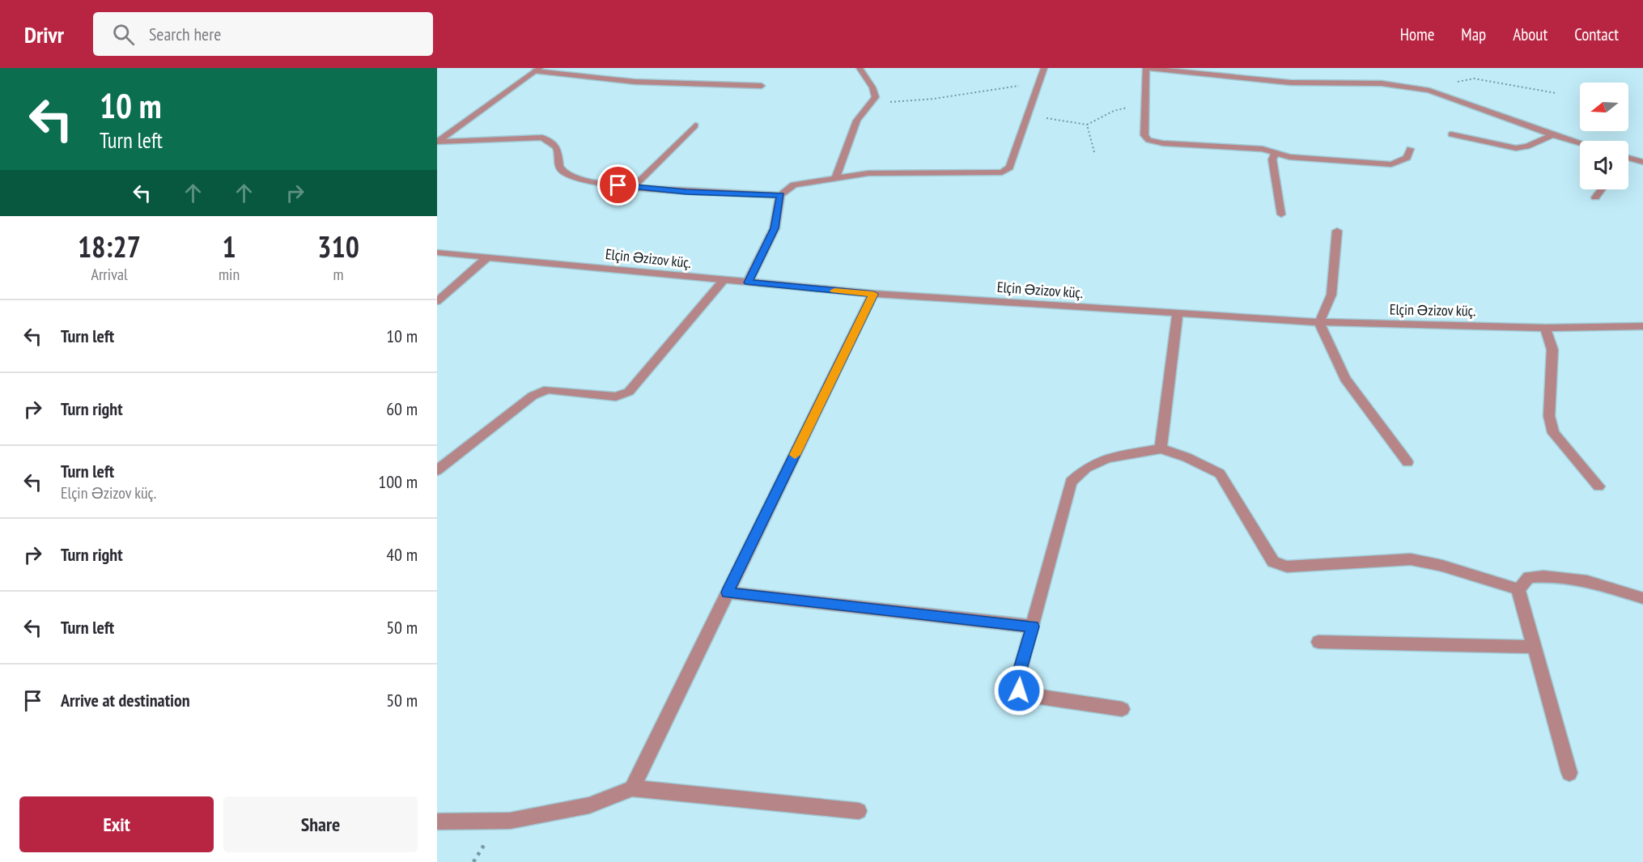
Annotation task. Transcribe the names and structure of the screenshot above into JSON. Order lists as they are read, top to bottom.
{
  "streets": {
    "street": ["Elçin Əzizov küç."]
  },
  "north": "left",
  "page": {
    "header": "Drivr",
    "search": "Search here",
    "nav": [
      "Home",
      "Map",
      "About",
      "Contact"
    ],
    "turn": ["10 m", "Turn left"],
    "eta": [
      "18:27",
      "Arrival",
      "1",
      "min",
      "310",
      "m"
    ],
    "list": [
      {
        "name": "Turn left",
        "value": "10 m"
      },
      {
        "name": "Turn right",
        "value": "60 m"
      },
      {
        "name": "Turn left",
        "note": "Elçin Əzizov küç.",
        "value": "100 m"
      },
      {
        "name": "Turn right",
        "value": "40 m"
      },
      {
        "name": "Turn left",
        "value": "50 m"
      },
      {
        "name": "Arrive at destination",
        "value": "50 m"
      }
    ],
    "buttons": ["Exit", "Share"]
  }
}
